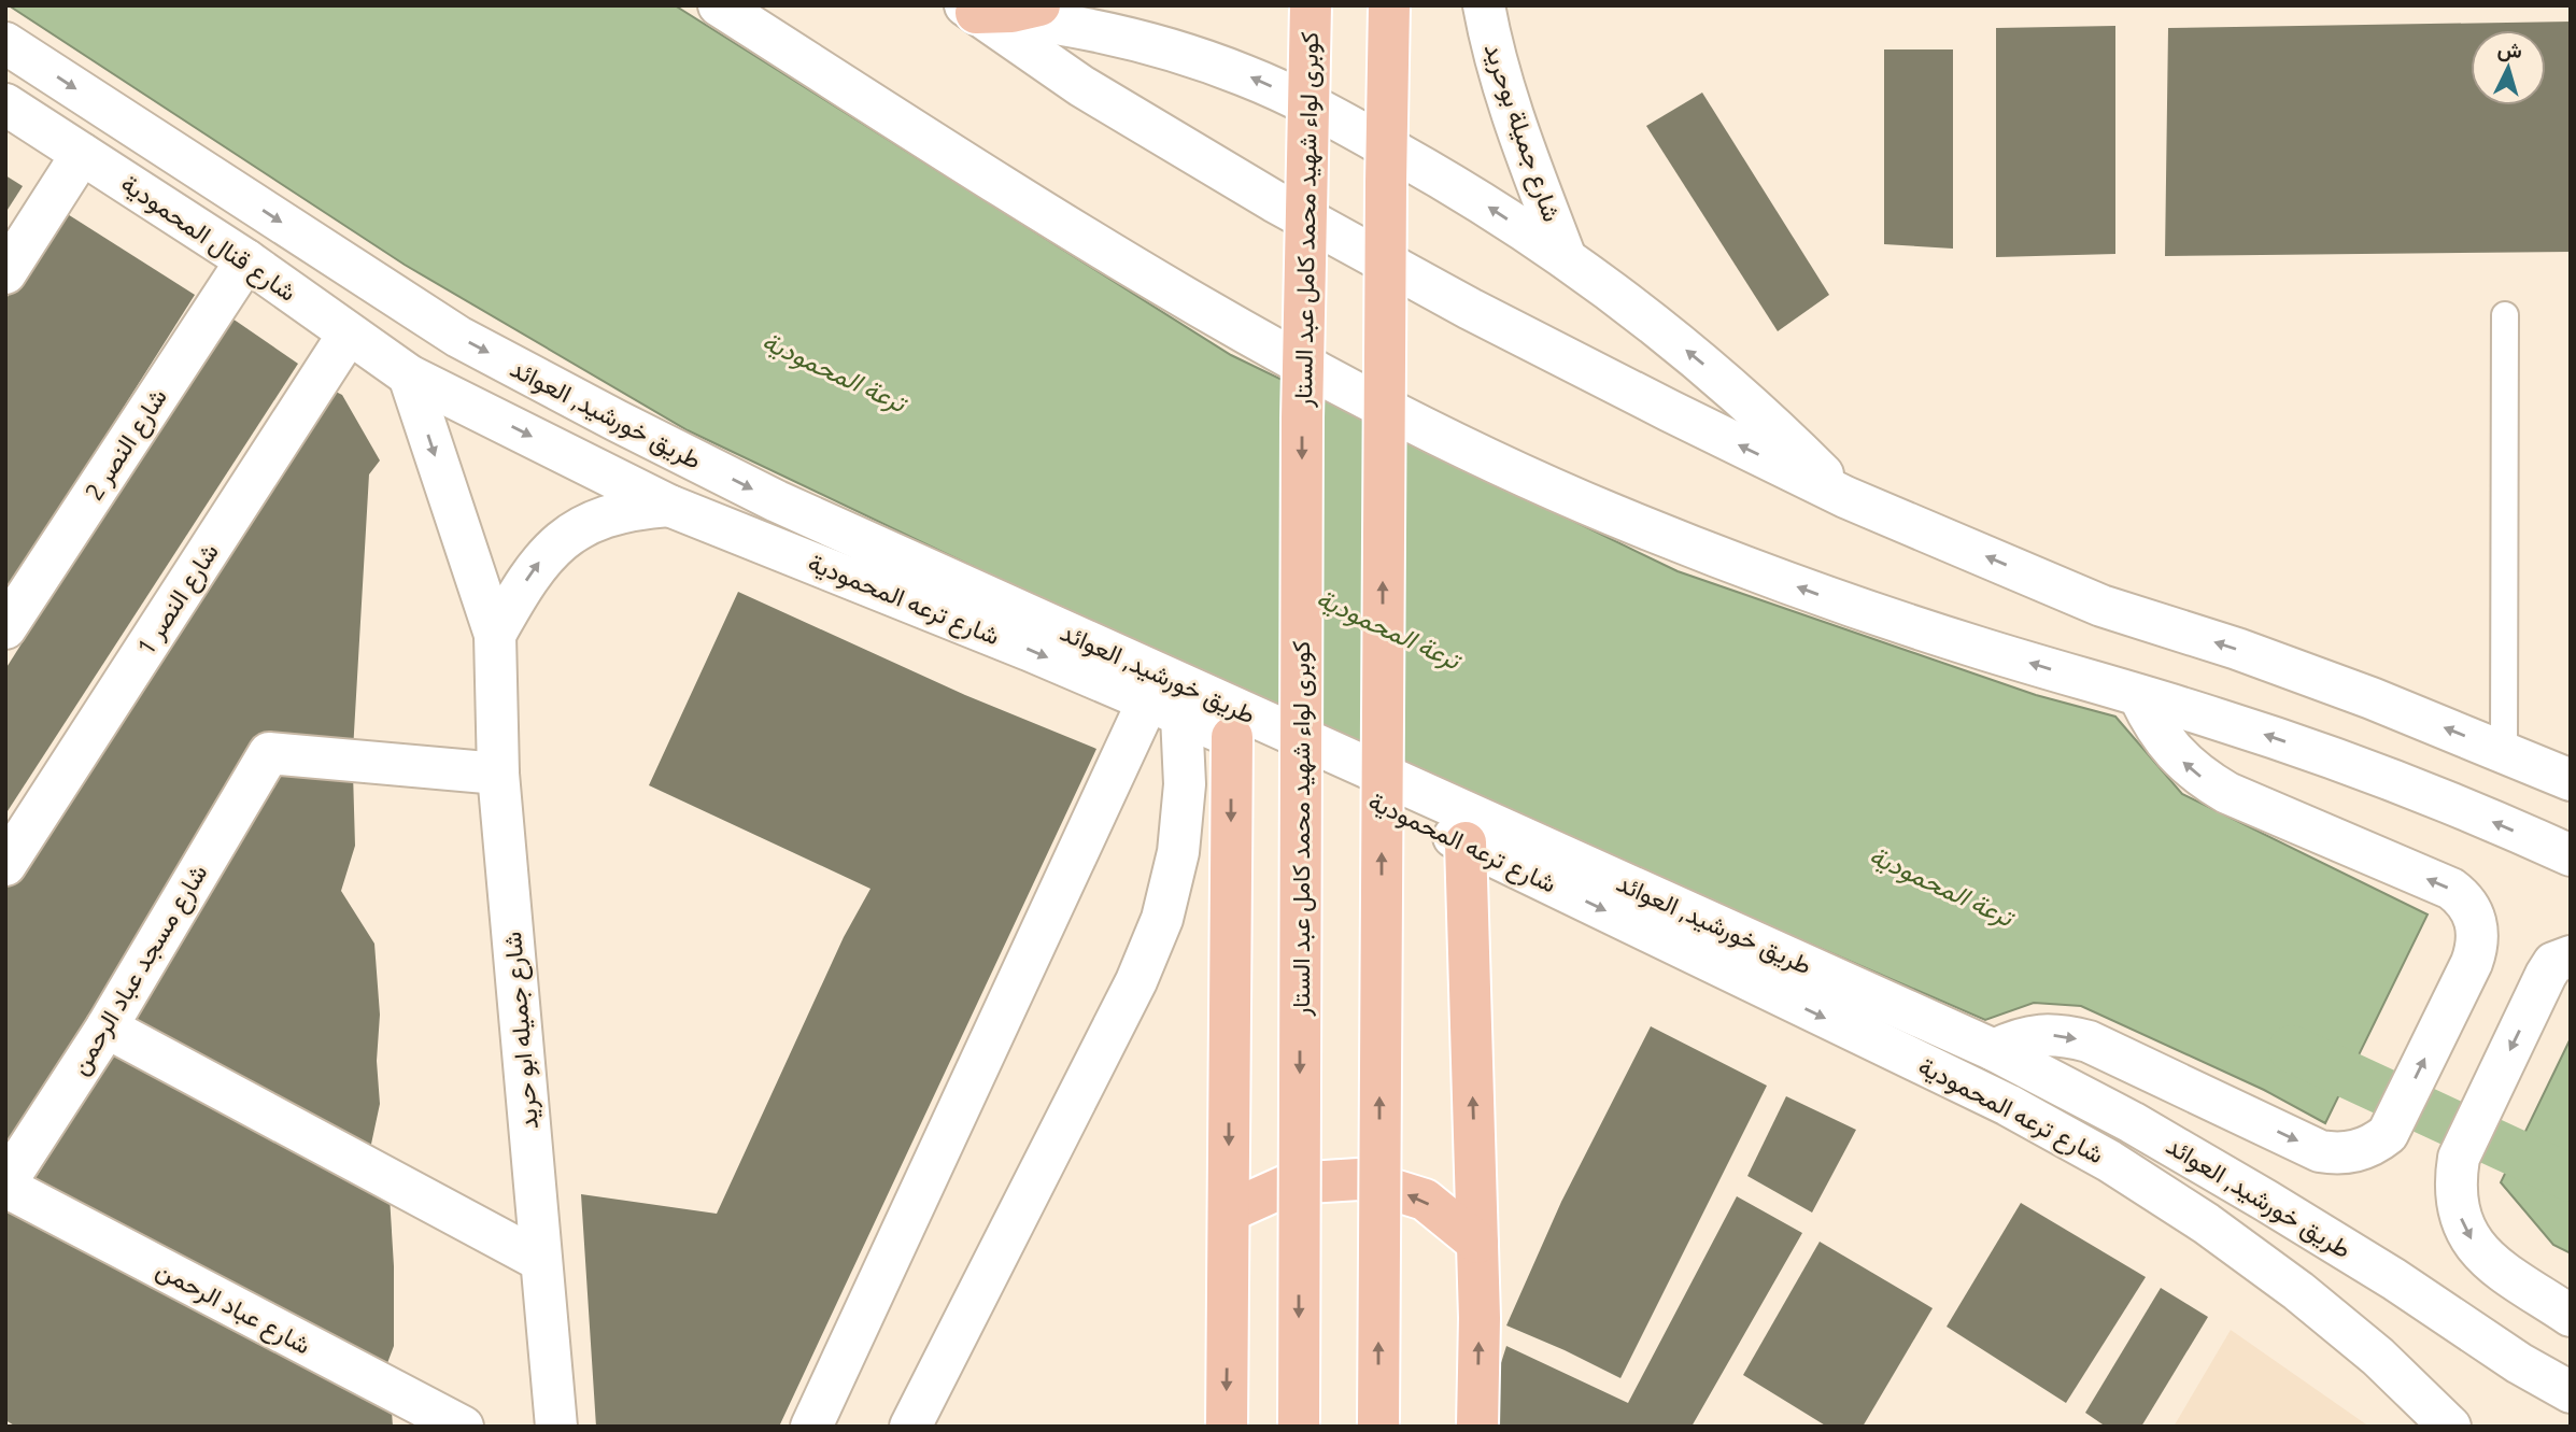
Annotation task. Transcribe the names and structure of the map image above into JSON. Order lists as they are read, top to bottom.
{
  "streets": {
    "main road": [
      "شارع جميلة بوحريد",
      "كوبرى لواء شهيد محمد كامل عبد الستار",
      "شارع قنال المحمودية",
      "طريق خورشيد, العوائد",
      "شارع النصر 2",
      "شارع النصر 1",
      "شارع ترعه المحمودية",
      "شارع مسجد عباد الرحمن",
      "شارع جميله ابو حريد",
      "شارع عباد الرحمن"
    ]
  },
  "crossings": [
    ["شارع قنال المحمودية", "شارع النصر 2"],
    ["شارع قنال المحمودية", "شارع النصر 1"],
    ["شارع قنال المحمودية", "شارع ترعه المحمودية"],
    ["شارع قنال المحمودية", "شارع جميله ابو حريد"],
    ["شارع ترعه المحمودية", "شارع جميله ابو حريد"],
    ["شارع مسجد عباد الرحمن", "شارع جميله ابو حريد"],
    ["شارع مسجد عباد الرحمن", "شارع عباد الرحمن"]
  ],
  "one_way": ["شارع ترعه المحمودية"],
  "water": ["ترعة المحمودية"],
  "north": "top"
}
